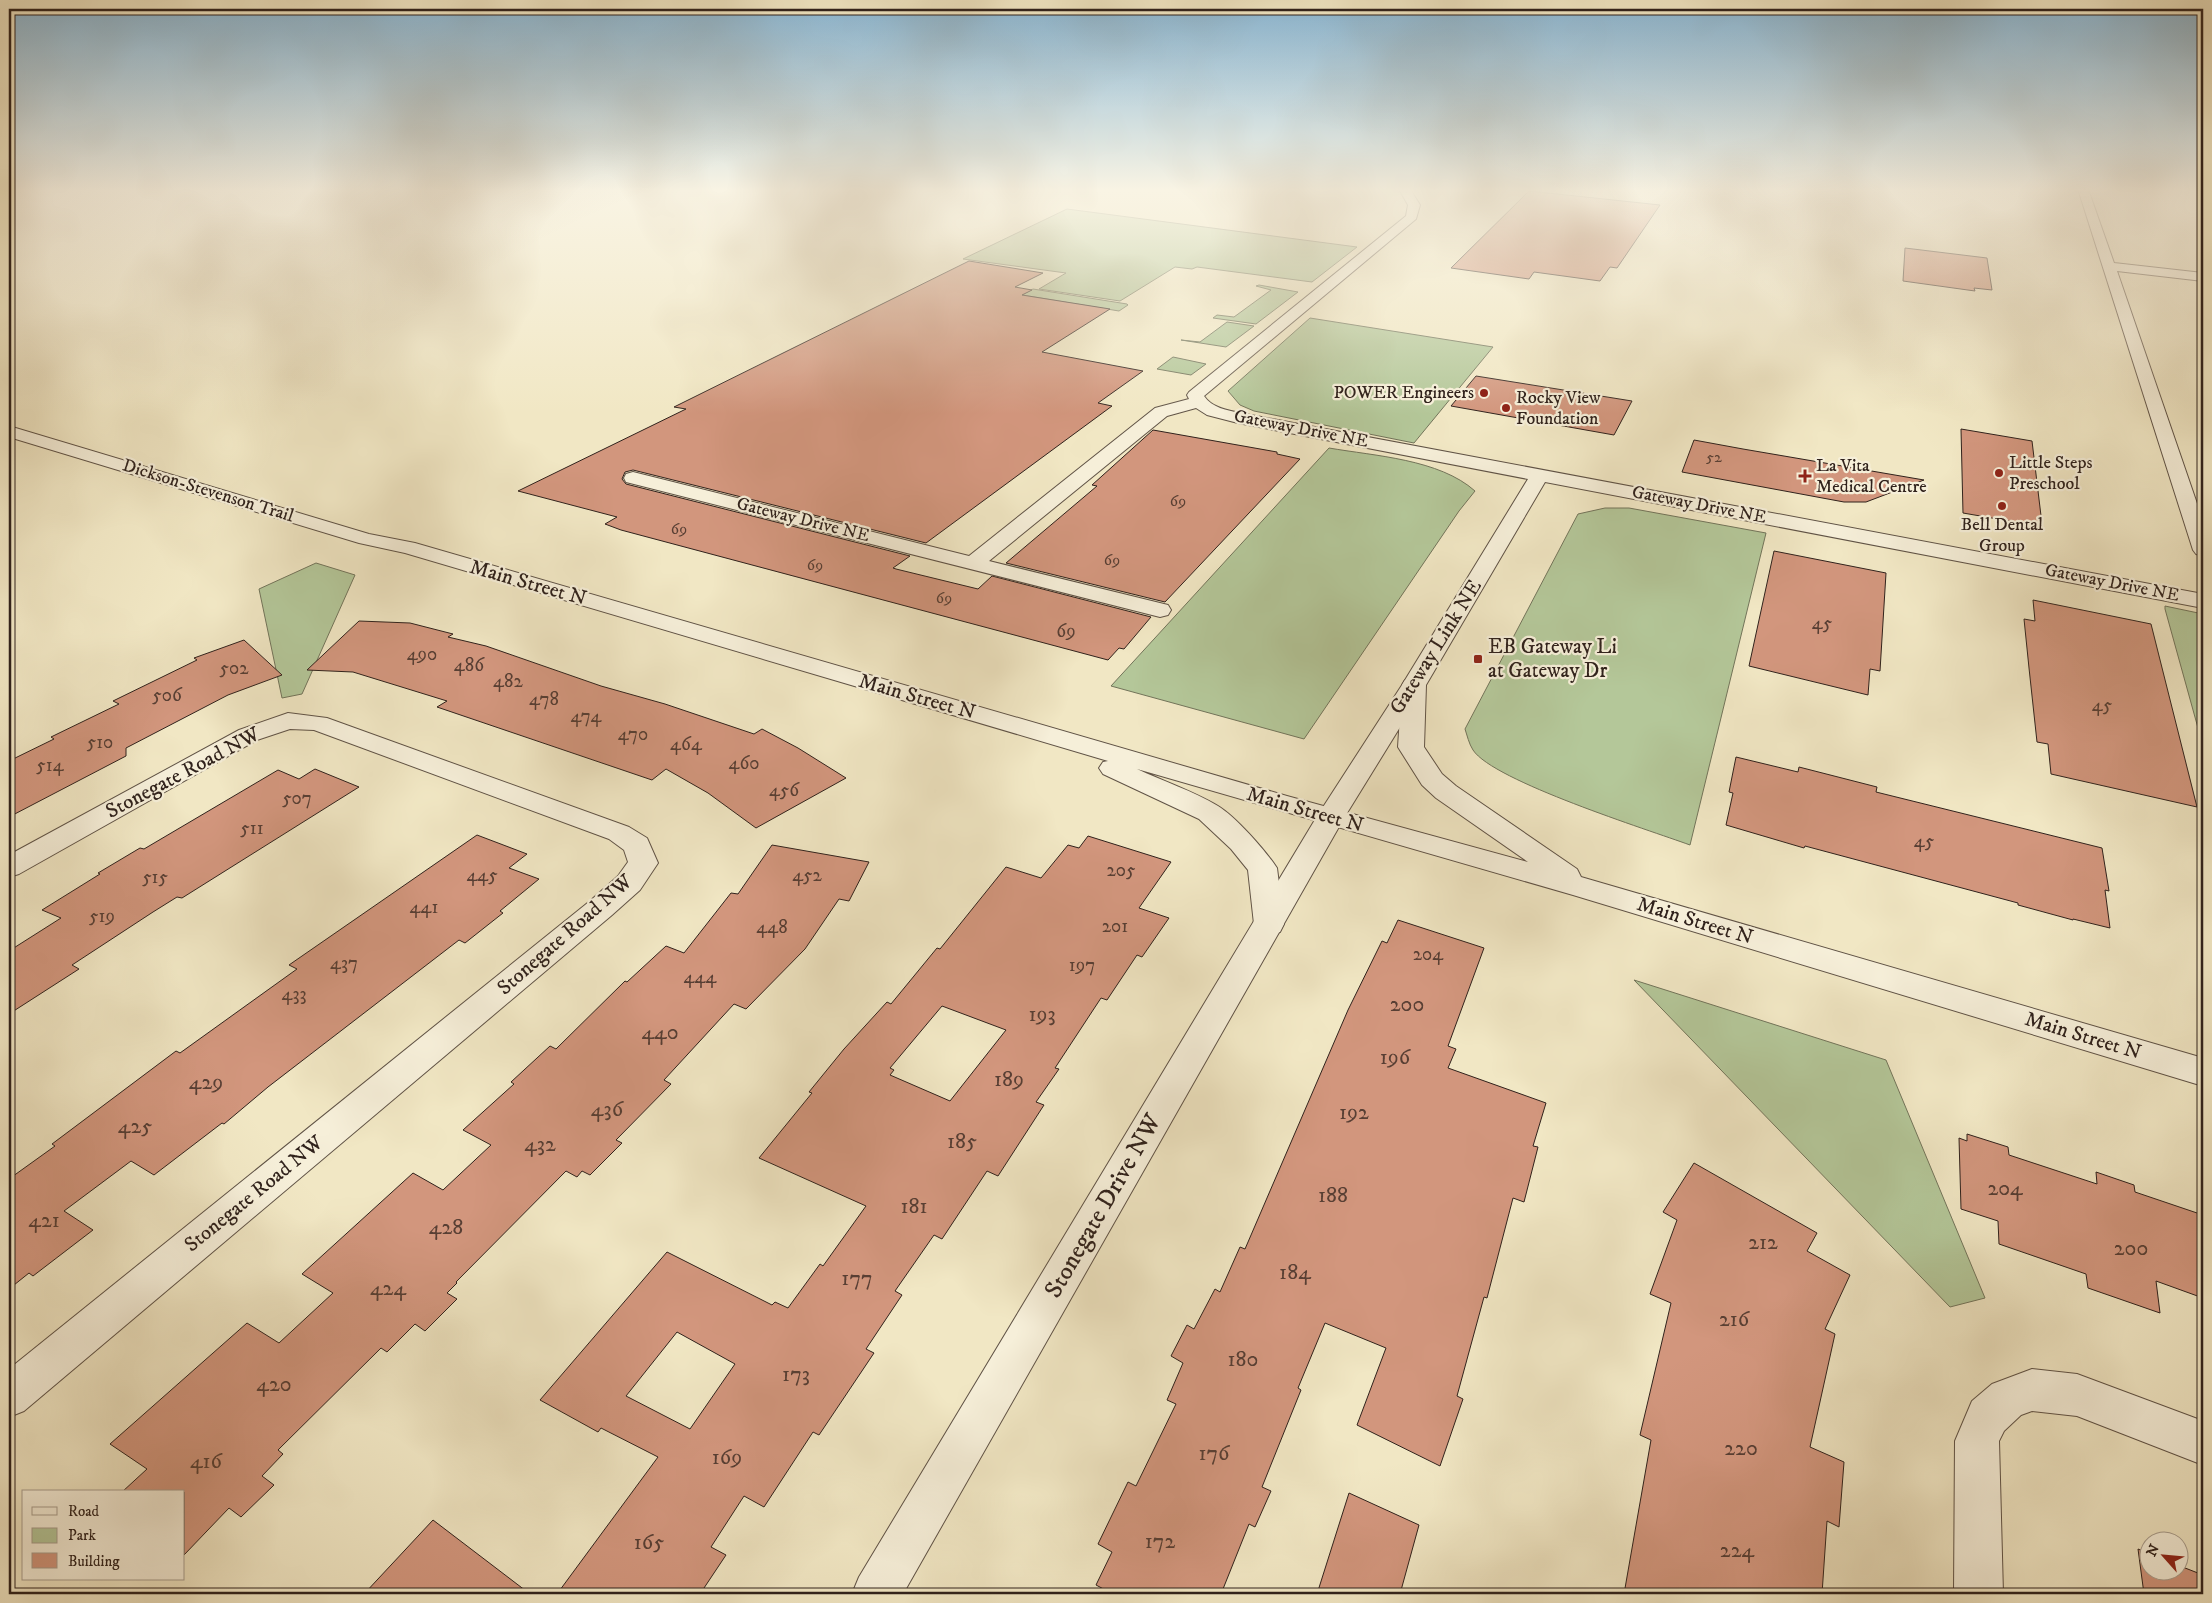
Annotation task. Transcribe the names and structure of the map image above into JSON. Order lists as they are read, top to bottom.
{
  "streets": {
    "street": [
      "Gateway Drive NE",
      "Dickson-Stevenson Trail",
      "Main Street N",
      "Gateway Link NE",
      "Stonegate Road NW",
      "Stonegate Drive NW"
    ]
  },
  "crossings": [
    ["Gateway Drive NE", "Gateway Link NE"],
    ["Dickson-Stevenson Trail", "Main Street N"],
    ["Main Street N", "Gateway Link NE"],
    ["Main Street N", "Stonegate Drive NW"],
    ["Gateway Link NE", "Stonegate Drive NW"]
  ],
  "places": {
    "other": [
      "POWER Engineers",
      "Rocky View Foundation",
      "Little Steps Preschool",
      "Bell Dental Group"
    ],
    "health": ["La Vita Medical Centre"],
    "transit": ["EB Gateway Li at Gateway Dr"]
  },
  "house_numbers": [
    "52",
    "69",
    "69",
    "69",
    "69",
    "69",
    "45",
    "69",
    "490",
    "486",
    "502",
    "482",
    "506",
    "478",
    "45",
    "474",
    "470",
    "510",
    "464",
    "460",
    "514",
    "456",
    "507",
    "511",
    "45",
    "205",
    "445",
    "452",
    "515",
    "441",
    "519",
    "201",
    "448",
    "204",
    "437",
    "197",
    "444",
    "433",
    "200",
    "193",
    "440",
    "196",
    "189",
    "429",
    "436",
    "192",
    "425",
    "185",
    "432",
    "204",
    "188",
    "181",
    "421",
    "428",
    "212",
    "200",
    "184",
    "177",
    "424",
    "216",
    "180",
    "173",
    "420",
    "220",
    "176",
    "169",
    "416",
    "172",
    "165",
    "224"
  ],
  "legend": ["Road", "Park", "Building"],
  "north": "top left"
}
